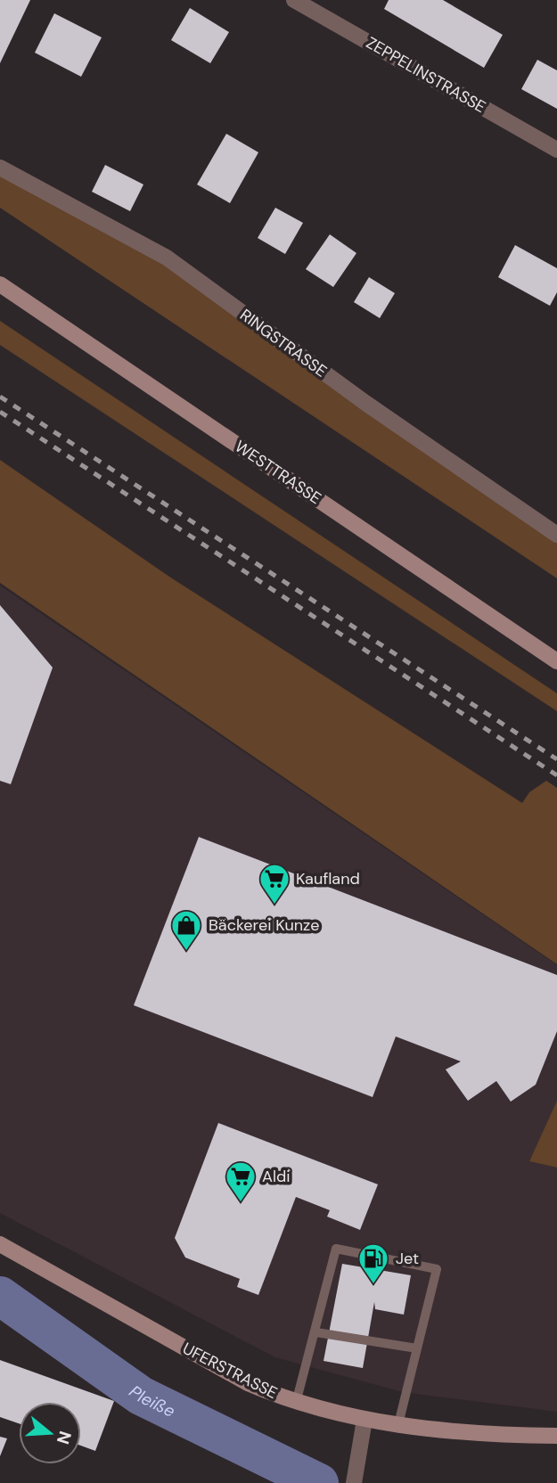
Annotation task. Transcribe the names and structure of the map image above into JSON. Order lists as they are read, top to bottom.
{
  "streets": {
    "main road": ["WESTTRASSE", "UFERSTRASSE"],
    "street": ["ZEPPELINSTRASSE", "RINGSTRASSE"]
  },
  "water": ["Pleiße"],
  "places": {
    "supermarket": ["Kaufland", "Aldi"],
    "shop": ["Bäckerei Kunze"],
    "fuel station": ["Jet"]
  },
  "north": "right"
}
